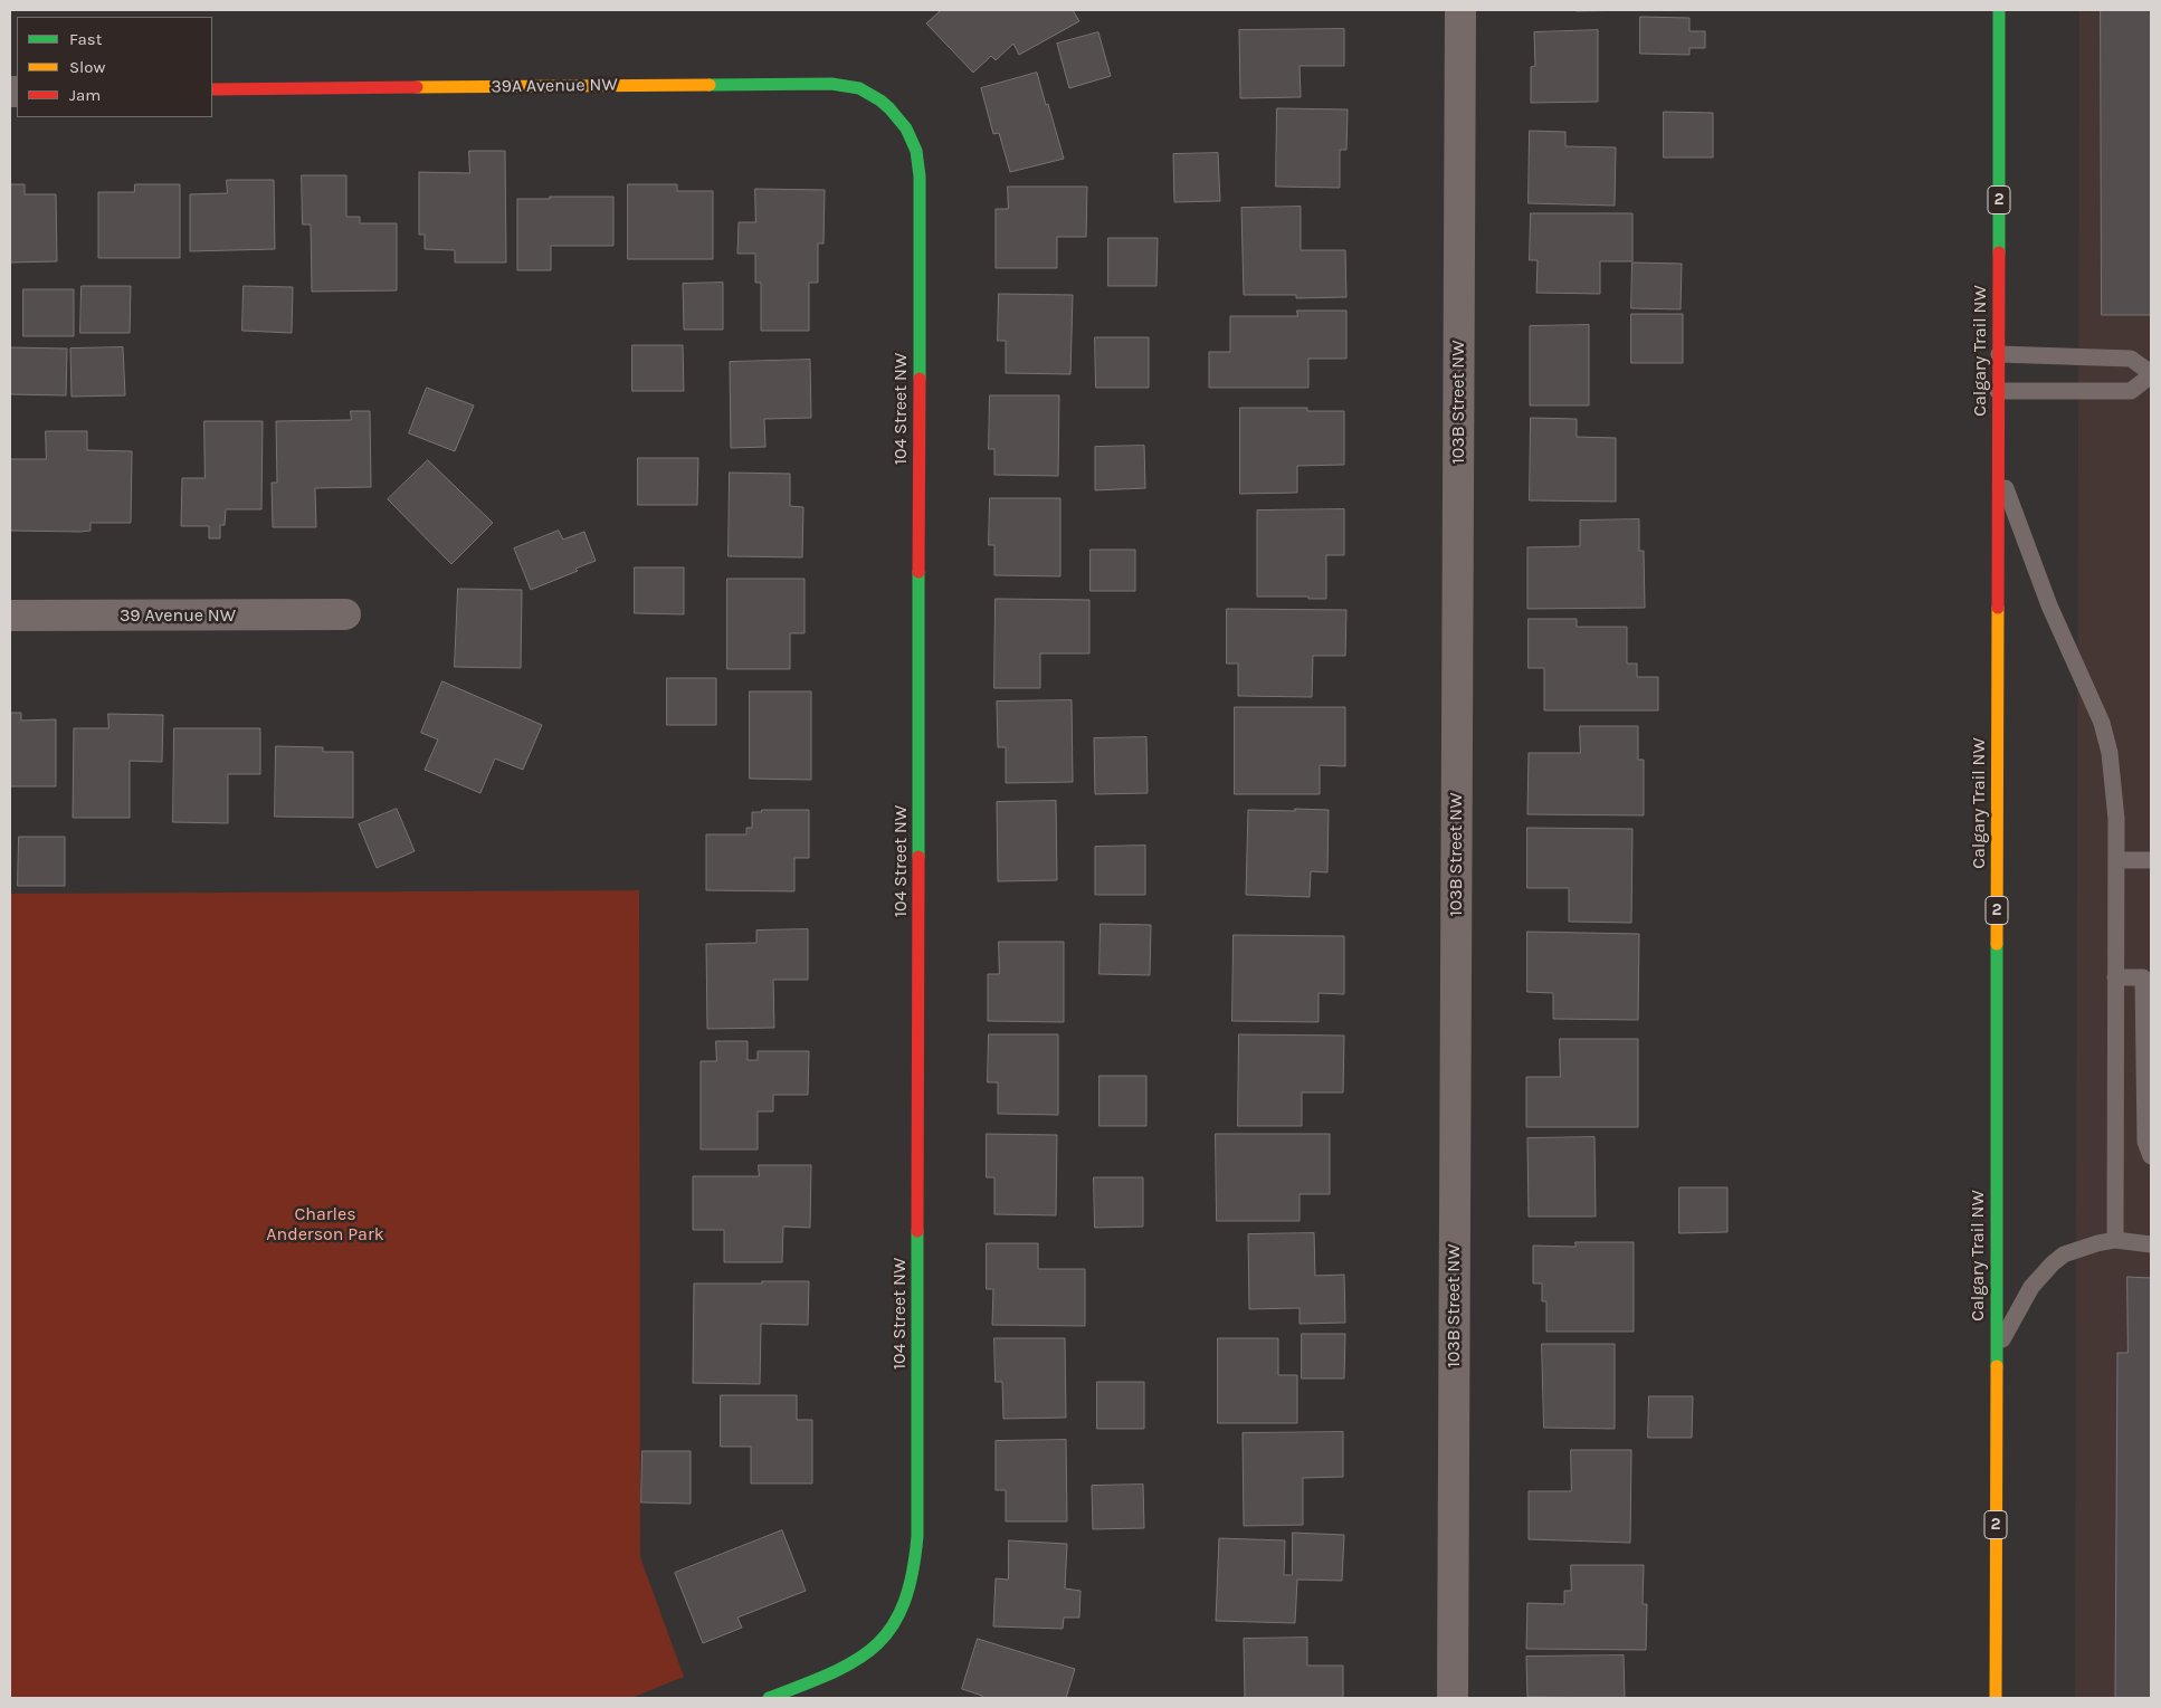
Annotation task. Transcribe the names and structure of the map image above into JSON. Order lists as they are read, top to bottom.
{
  "streets": {
    "main road": [
      "39A Avenue NW",
      "2",
      "Calgary Trail NW",
      "104 Street NW"
    ],
    "street": ["103B Street NW", "39 Avenue NW"]
  },
  "crossings": [
    ["39A Avenue NW", "104 Street NW"]
  ],
  "parks": ["Charles Anderson Park"],
  "legend": ["Fast", "Slow", "Jam"]
}
